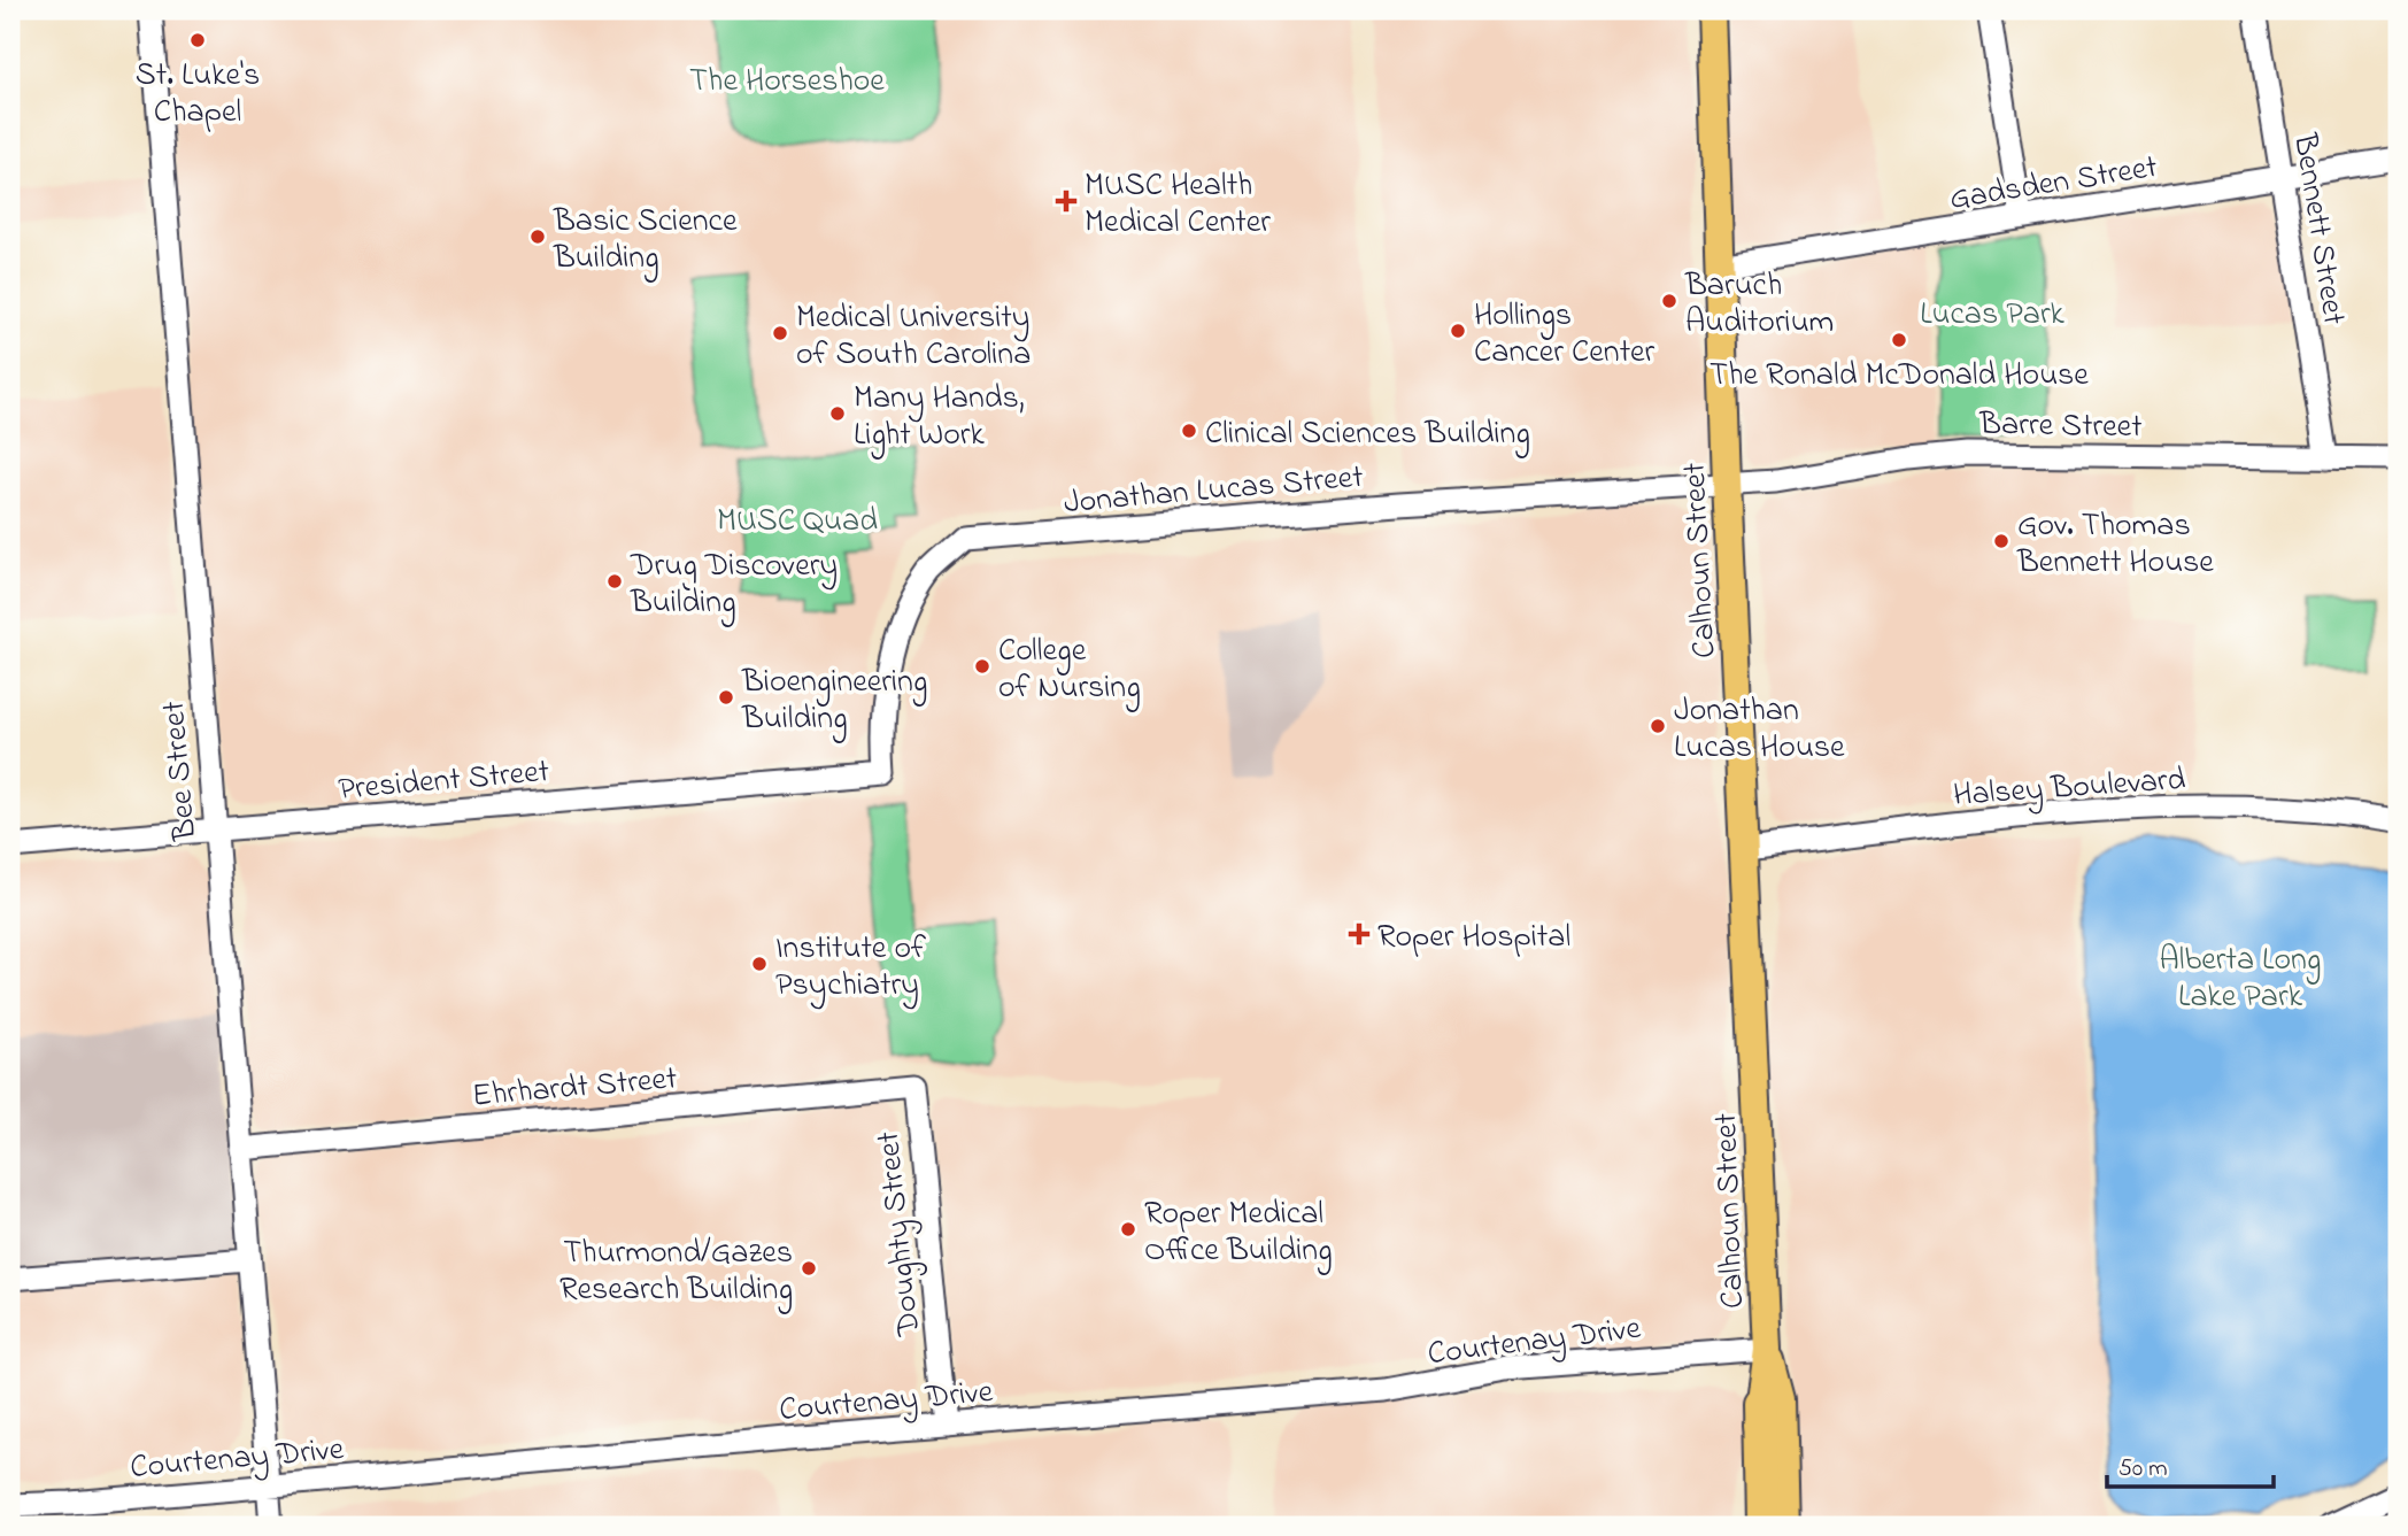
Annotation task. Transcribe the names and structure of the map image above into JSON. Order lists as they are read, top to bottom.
{
  "streets": {
    "main road": ["Calhoun Street"],
    "street": [
      "Gadsden Street",
      "Bennett Street",
      "Barre Street",
      "Jonathan Lucas Street",
      "Bee Street",
      "President Street",
      "Halsey Boulevard",
      "Ehrhardt Street",
      "Doughty Street",
      "Courtenay Drive"
    ]
  },
  "crossings": [
    ["Gadsden Street", "Bennett Street"],
    ["Gadsden Street", "Calhoun Street"],
    ["Bennett Street", "Barre Street"],
    ["Barre Street", "Jonathan Lucas Street"],
    ["Barre Street", "Calhoun Street"],
    ["Jonathan Lucas Street", "Calhoun Street"],
    ["Jonathan Lucas Street", "President Street"],
    ["Calhoun Street", "Halsey Boulevard"],
    ["Calhoun Street", "Courtenay Drive"],
    ["Bee Street", "President Street"],
    ["Bee Street", "Ehrhardt Street"],
    ["Bee Street", "Courtenay Drive"],
    ["Ehrhardt Street", "Doughty Street"],
    ["Doughty Street", "Courtenay Drive"]
  ],
  "parks": [
    "The Horseshoe",
    "Lucas Park",
    "MUSC Quad",
    "Alberta Long Lake Park"
  ],
  "places": {
    "other": [
      "St. Luke's Chapel",
      "Basic Science Building",
      "Baruch Auditorium",
      "Hollings Cancer Center",
      "Medical University of South Carolina",
      "The Ronald McDonald House",
      "Many Hands, Light Work",
      "Clinical Sciences Building",
      "Gov. Thomas Bennett House",
      "Drug Discovery Building",
      "College of Nursing",
      "Bioengineering Building",
      "Jonathan Lucas House",
      "Institute of Psychiatry",
      "Roper Medical Office Building",
      "Thurmond/Gazes Research Building"
    ],
    "health": ["MUSC Health Medical Center", "Roper Hospital"]
  },
  "scale_bar": "50 m"
}
